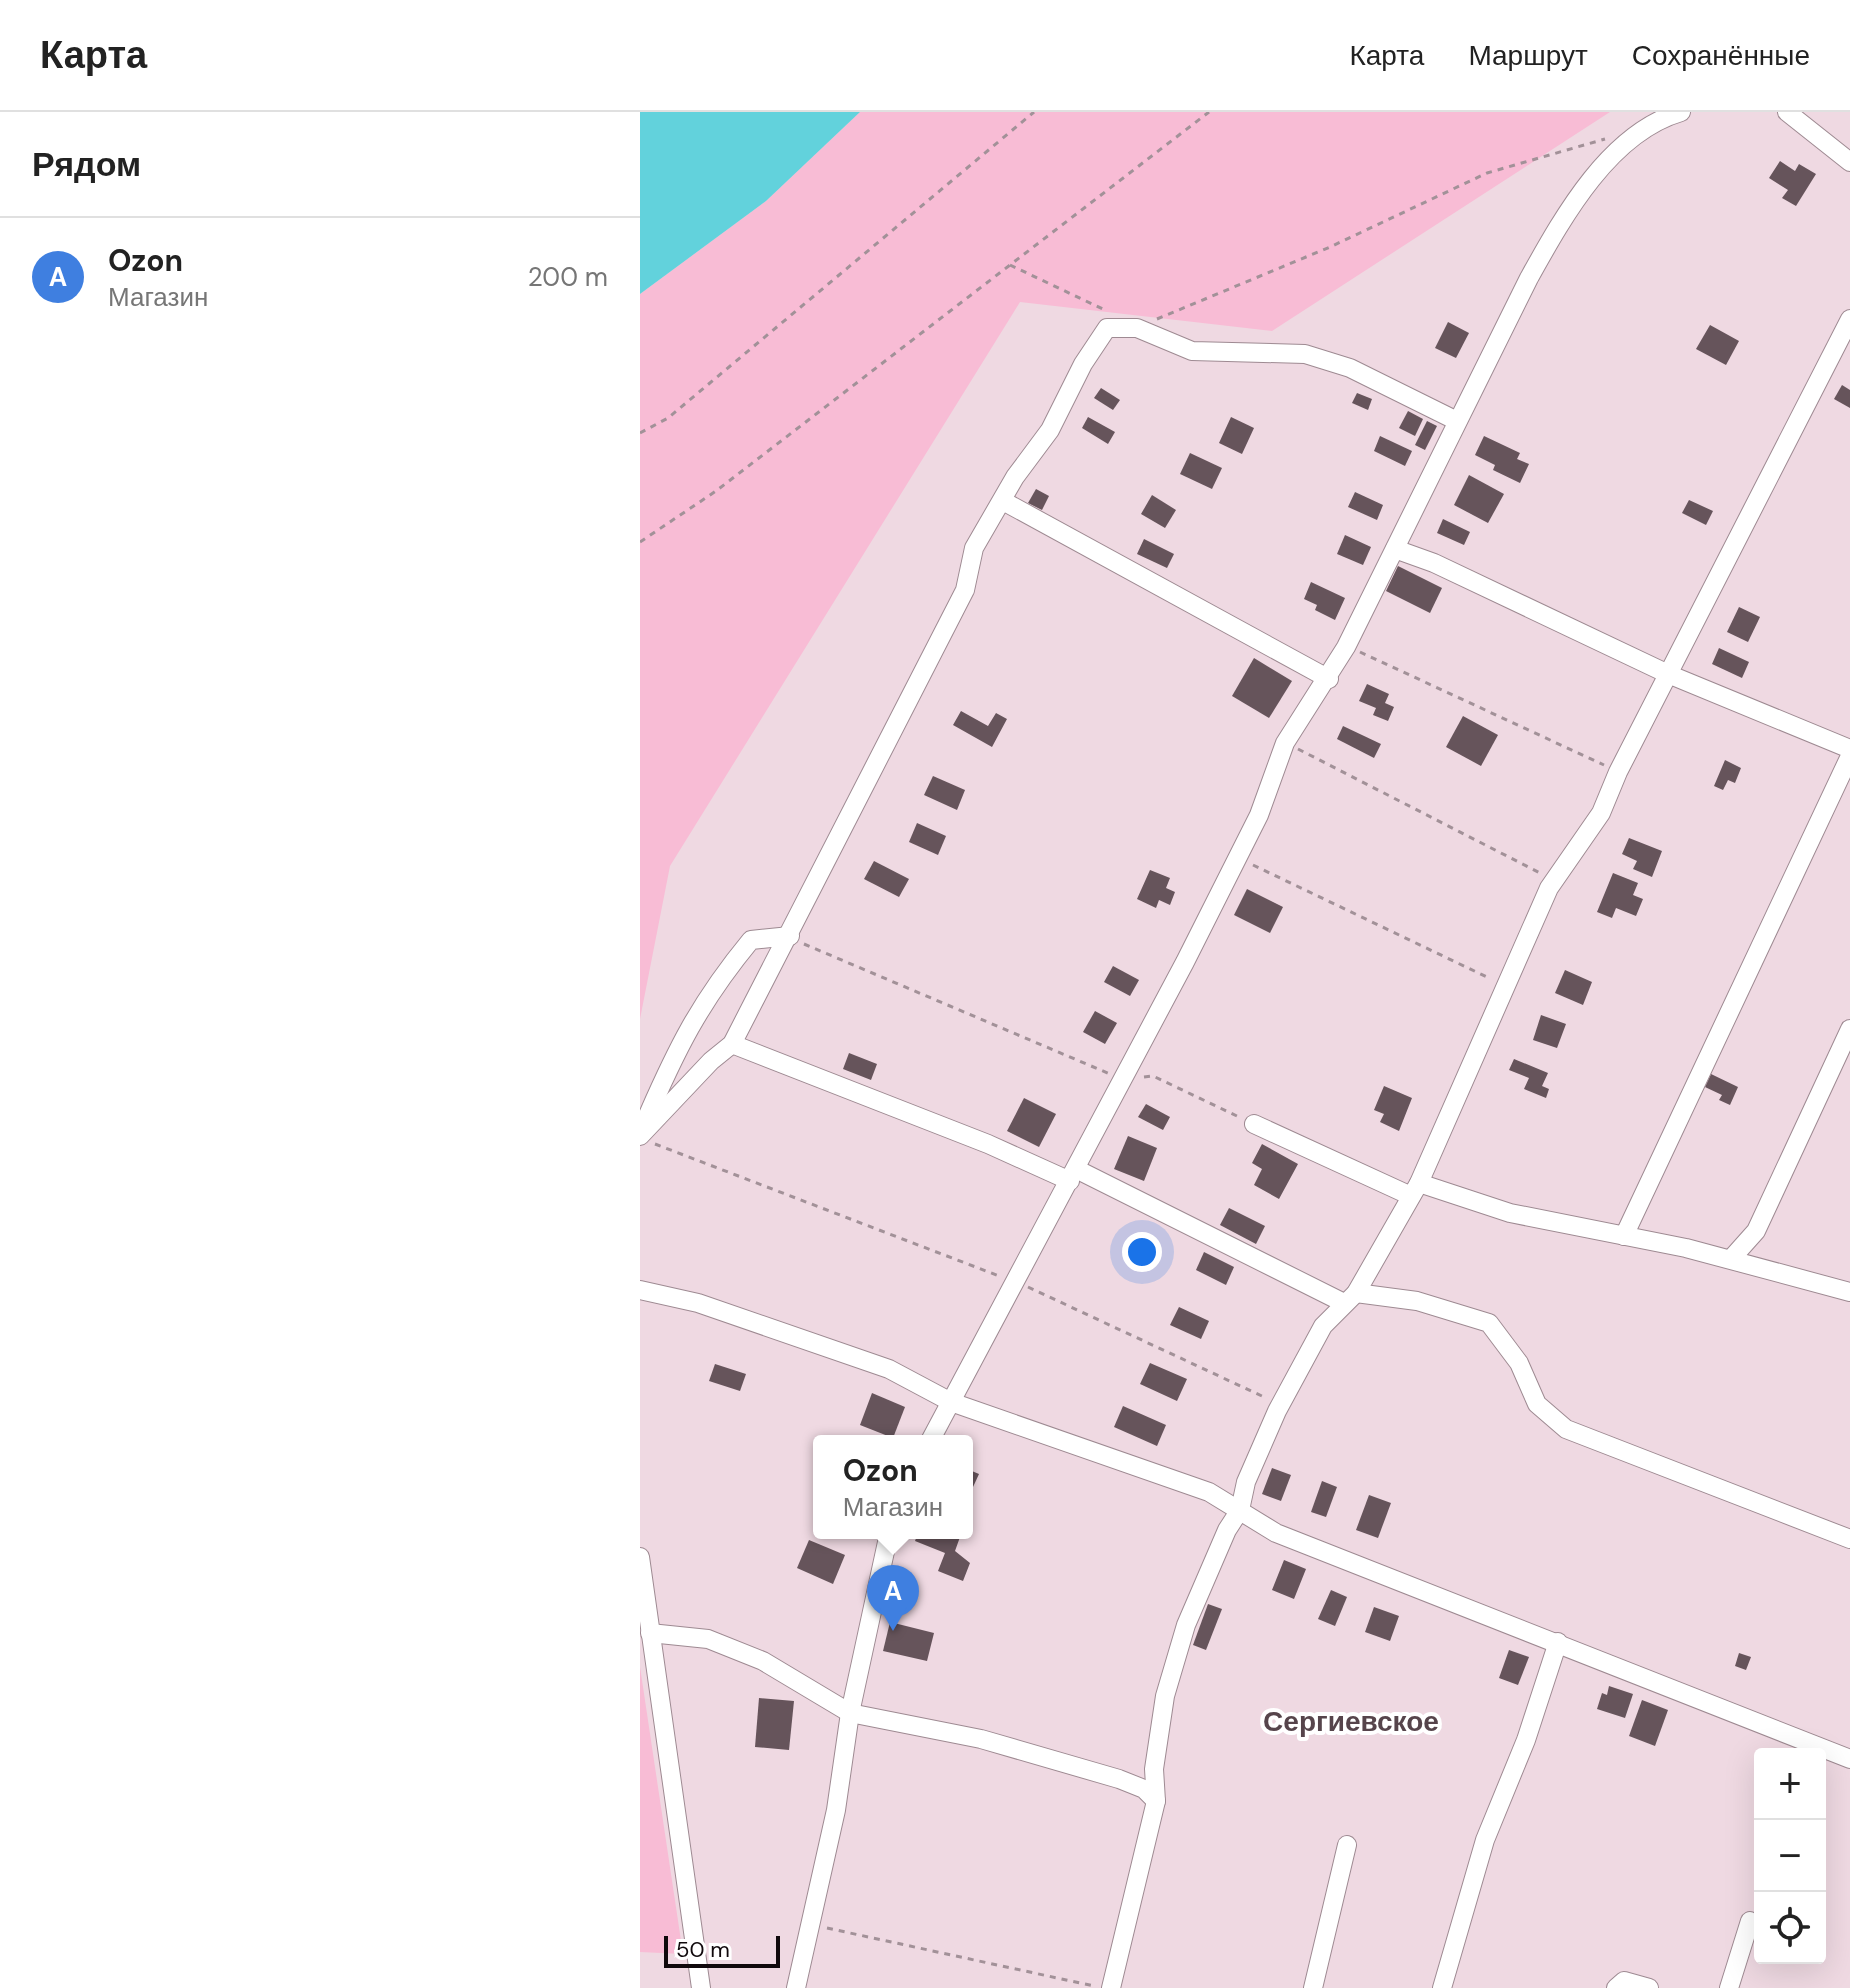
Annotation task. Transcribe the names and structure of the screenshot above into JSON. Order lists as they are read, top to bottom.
{
  "districts": ["Сергиевское"],
  "scale_bar": "50 m",
  "page": {
    "header": "Карта",
    "nav": ["Карта", "Маршрут", "Сохранённые"],
    "heading": "Рядом",
    "list": [
      {
        "mark": "A",
        "name": "Ozon",
        "note": "Магазин",
        "value": "200 m"
      }
    ],
    "popup": ["Ozon", "Магазин"],
    "pins": "A",
    "map_buttons": ["+", "−"],
    "scale": "50 m"
  }
}
